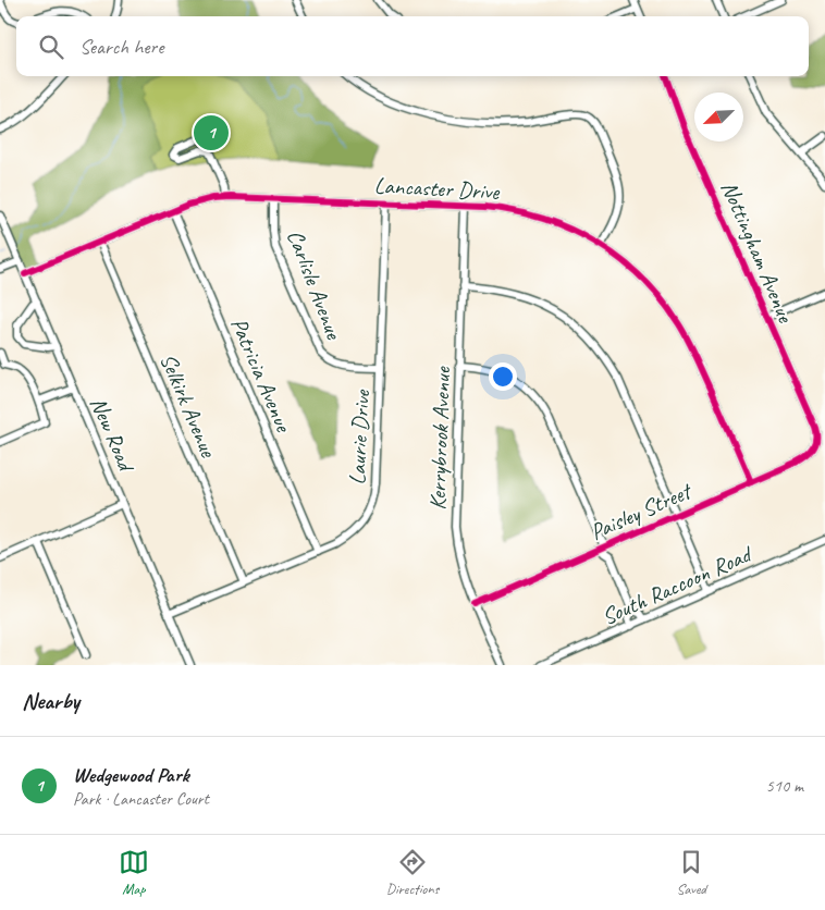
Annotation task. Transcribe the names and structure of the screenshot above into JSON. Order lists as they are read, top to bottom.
{
  "streets": {
    "street": [
      "Lancaster Drive",
      "Nottingham Avenue",
      "Carlisle Avenue",
      "Patricia Avenue",
      "Selkirk Avenue",
      "New Road",
      "Laurie Drive",
      "Kerrybrook Avenue",
      "Paisley Street",
      "South Raccoon Road"
    ]
  },
  "crossings": [
    ["Lancaster Drive", "Carlisle Avenue"],
    ["Lancaster Drive", "Patricia Avenue"],
    ["Lancaster Drive", "Selkirk Avenue"],
    ["Lancaster Drive", "New Road"],
    ["Lancaster Drive", "Laurie Drive"],
    ["Lancaster Drive", "Kerrybrook Avenue"],
    ["Lancaster Drive", "Paisley Street"],
    ["Nottingham Avenue", "Paisley Street"],
    ["Carlisle Avenue", "Laurie Drive"],
    ["Patricia Avenue", "Laurie Drive"],
    ["Selkirk Avenue", "Laurie Drive"],
    ["New Road", "Laurie Drive"],
    ["Kerrybrook Avenue", "Paisley Street"]
  ],
  "north": "bottom left",
  "page": {
    "search": "Search here",
    "pins": "1",
    "heading": "Nearby",
    "list": [
      {
        "mark": "1",
        "name": "Wedgewood Park",
        "note": "Park · Lancaster Court",
        "value": "510 m"
      }
    ],
    "nav": ["Map", "Directions", "Saved"]
  }
}
